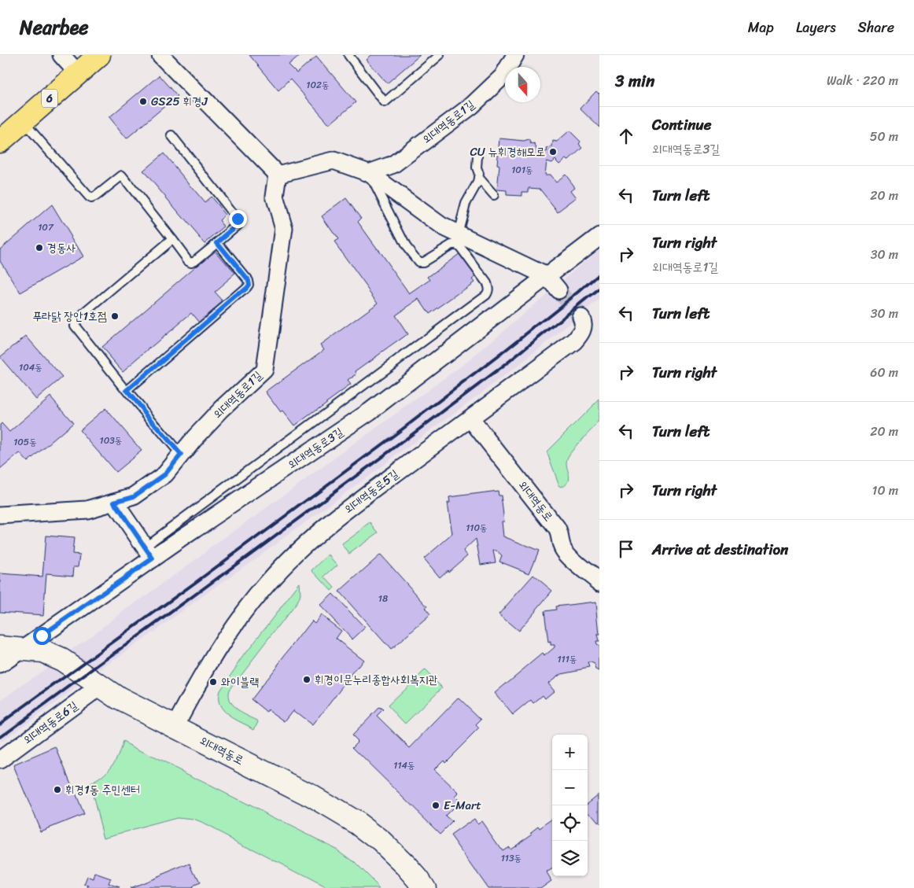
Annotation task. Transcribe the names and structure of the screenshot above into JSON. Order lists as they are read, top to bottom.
{
  "streets": {
    "main road": ["6"],
    "street": [
      "외대역동로1길",
      "외대역동로3길",
      "외대역동로5길",
      "외대역동로",
      "외대역동로6길"
    ]
  },
  "crossings": [
    ["외대역동로3길", "외대역동로"],
    ["외대역동로5길", "외대역동로"],
    ["외대역동로", "외대역동로6길"]
  ],
  "places": [
    "GS25 휘경J",
    "CU 뉴휘경해모로",
    "경동사",
    "푸라닭 장안1호점",
    "휘경이문누리종합사회복지관",
    "와이블랙",
    "휘경1동 주민센터",
    "E-Mart"
  ],
  "house_numbers": [
    "102동",
    "101동",
    "107",
    "104동",
    "103동",
    "105동",
    "110동",
    "18",
    "111동",
    "114동",
    "113동"
  ],
  "north": "bottom",
  "page": {
    "header": "Nearbee",
    "nav": ["Map", "Layers", "Share"],
    "heading": ["3 min", "Walk · 220 m"],
    "list": [
      ["Continue", "외대역동로3길", "50 m"],
      ["Turn left", "20 m"],
      ["Turn right", "외대역동로1길", "30 m"],
      ["Turn left", "30 m"],
      ["Turn right", "60 m"],
      ["Turn left", "20 m"],
      ["Turn right", "10 m"],
      "Arrive at destination"
    ],
    "map_buttons": ["+", "−"]
  }
}
